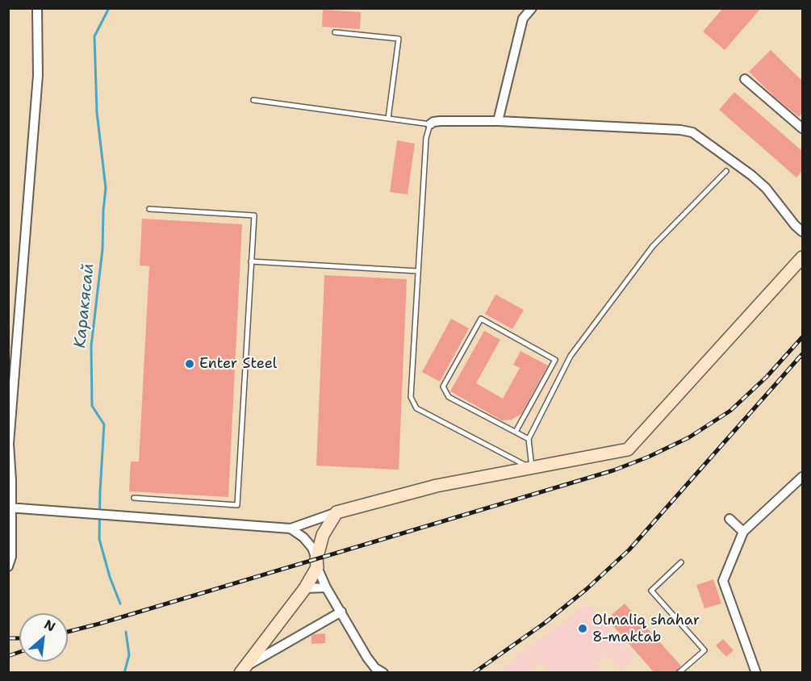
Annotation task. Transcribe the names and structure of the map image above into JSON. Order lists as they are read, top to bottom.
{
  "water": ["Каракясай"],
  "places": ["Enter Steel", "Olmaliq shahar 8-maktab"],
  "north": "top right"
}
